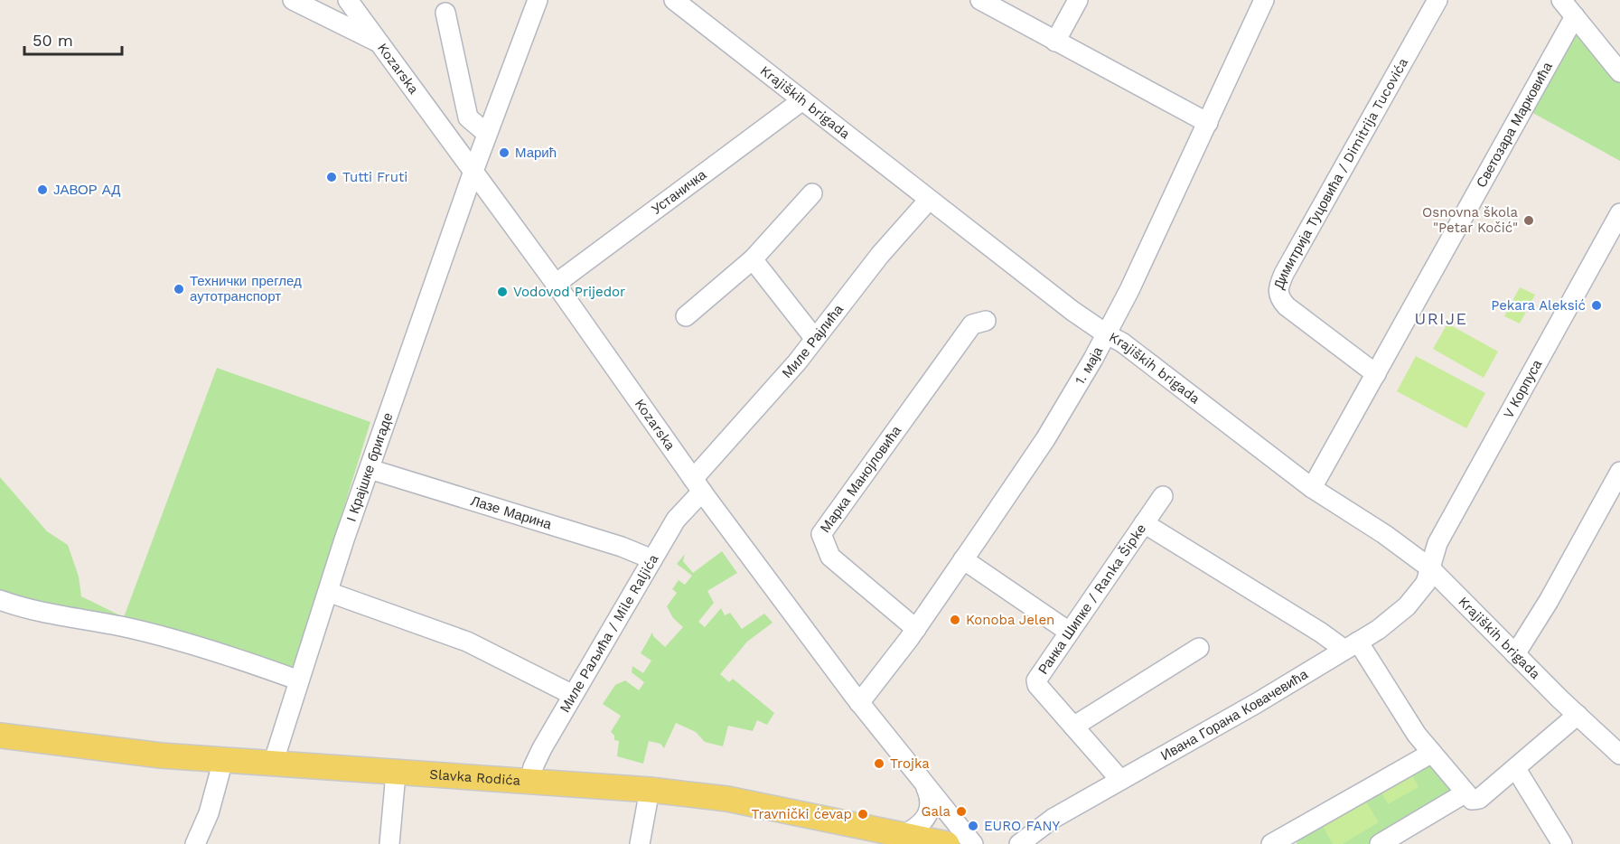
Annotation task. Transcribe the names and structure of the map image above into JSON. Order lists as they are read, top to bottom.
{
  "streets": {
    "main road": ["Slavka Rodića"],
    "street": [
      "Kozarska",
      "Krajiških brigada",
      "Светозара Марковића",
      "Димитрија Туцовића / Dimitrija Tucovića",
      "Устаничка",
      "Миле Рајлића",
      "1. маја",
      "V Корпуса",
      "I Крајшке бригаде",
      "Марка Манојловића",
      "Лазе Марина",
      "Ранка Шипке / Ranka Šipke",
      "Миле Раљића / Mile Raljića",
      "Ивана Горана Ковачевића"
    ]
  },
  "crossings": [
    ["Kozarska", "Устаничка"],
    ["Kozarska", "Миле Рајлића"],
    ["Kozarska", "1. маја"],
    ["Kozarska", "I Крајшке бригаде"],
    ["Kozarska", "Миле Раљића / Mile Raljića"],
    ["Krajiških brigada", "Светозара Марковића"],
    ["Krajiških brigada", "Устаничка"],
    ["Krajiških brigada", "Миле Рајлића"],
    ["Krajiških brigada", "1. маја"],
    ["Krajiških brigada", "V Корпуса"],
    ["Krajiških brigada", "Ивана Горана Ковачевића"],
    ["Светозара Марковића", "Димитрија Туцовића / Dimitrija Tucovića"],
    ["Миле Рајлића", "Миле Раљића / Mile Raljića"],
    ["1. маја", "Марка Манојловића"],
    ["V Корпуса", "Ивана Горана Ковачевића"],
    ["I Крајшке бригаде", "Лазе Марина"],
    ["I Крајшке бригаде", "Slavka Rodića"],
    ["Лазе Марина", "Миле Раљића / Mile Raljića"],
    ["Ранка Шипке / Ranka Šipke", "Ивана Горана Ковачевића"],
    ["Миле Раљића / Mile Raljića", "Slavka Rodića"]
  ],
  "districts": ["URIJE"],
  "places": [
    "Марић",
    "Tutti Fruti",
    "ЈАВОР АД",
    "Osnovna škola \"Petar Kočić\"",
    "Технички преглед аутотранспорт",
    "Vodovod Prijedor",
    "Pekara Aleksić",
    "Konoba Jelen",
    "Trojka",
    "Gala",
    "Travnički ćevap",
    "EURO FANY"
  ],
  "scale_bar": "50 m"
}
